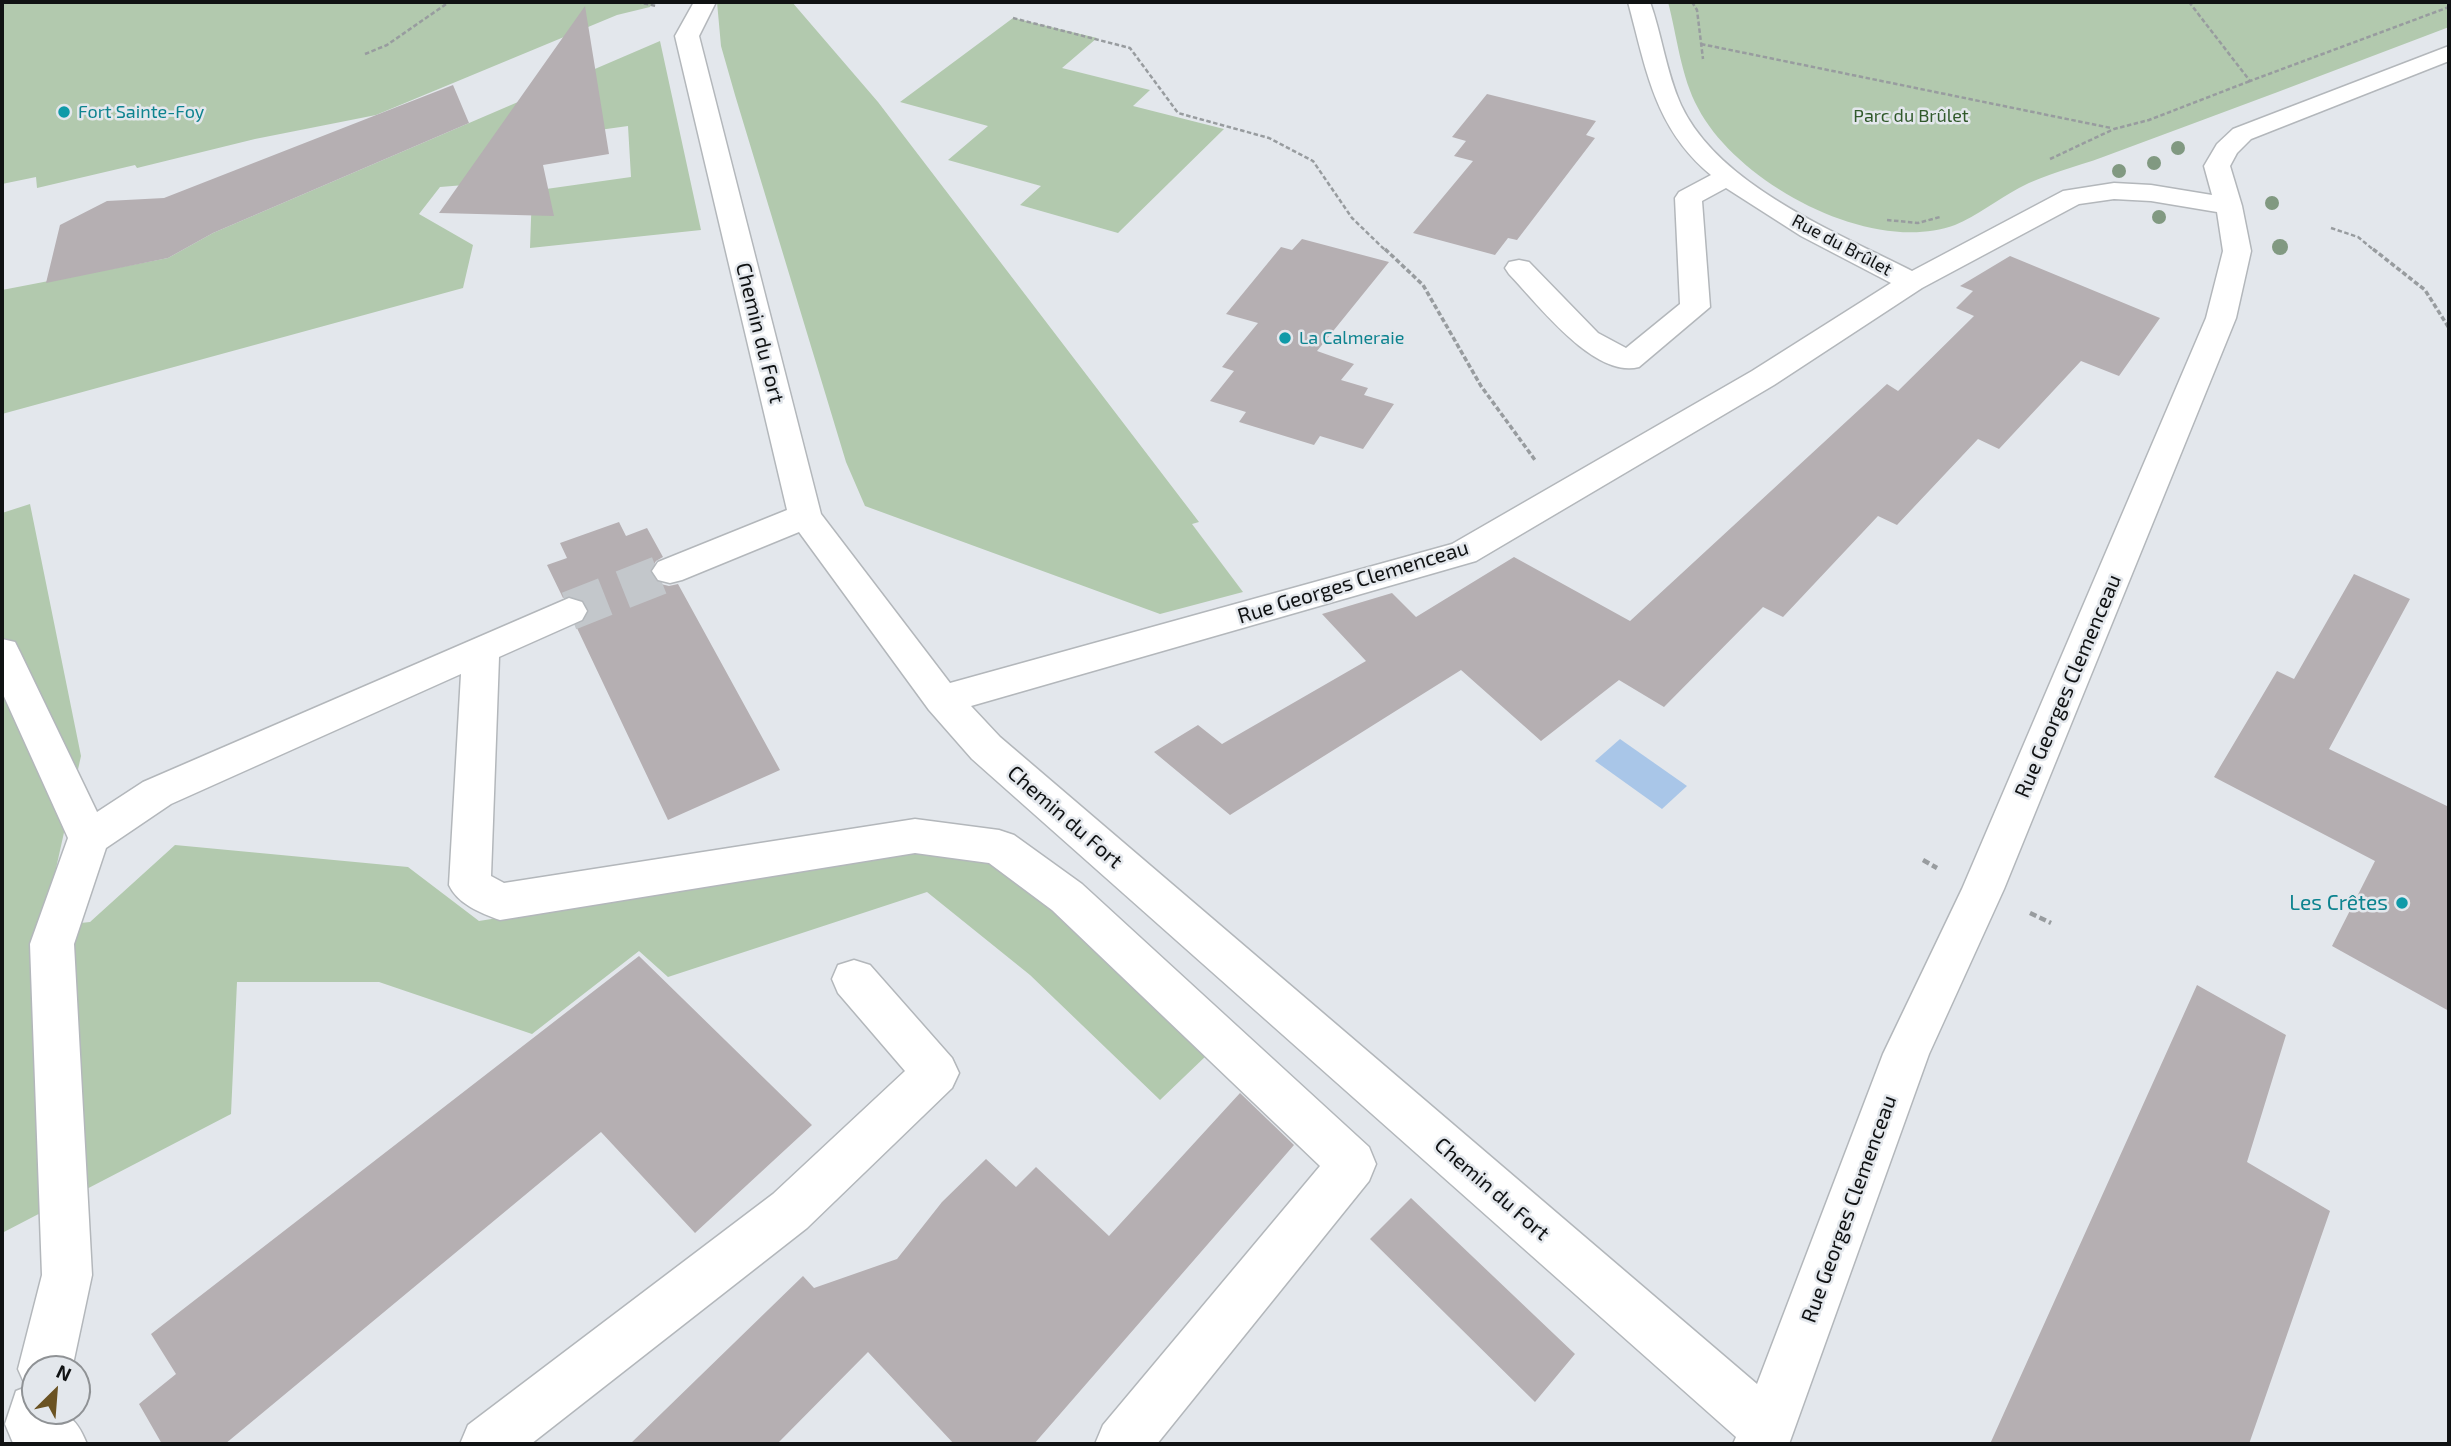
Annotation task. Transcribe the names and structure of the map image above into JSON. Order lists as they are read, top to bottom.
{
  "streets": {
    "street": ["Rue du Brûlet", "Chemin du Fort", "Rue Georges Clemenceau"]
  },
  "crossings": [
    ["Rue du Brûlet", "Rue Georges Clemenceau"],
    ["Chemin du Fort", "Rue Georges Clemenceau"]
  ],
  "parks": ["Parc du Brûlet"],
  "places": ["Fort Sainte-Foy", "La Calmeraie", "Les Crêtes"],
  "north": "top right"
}
